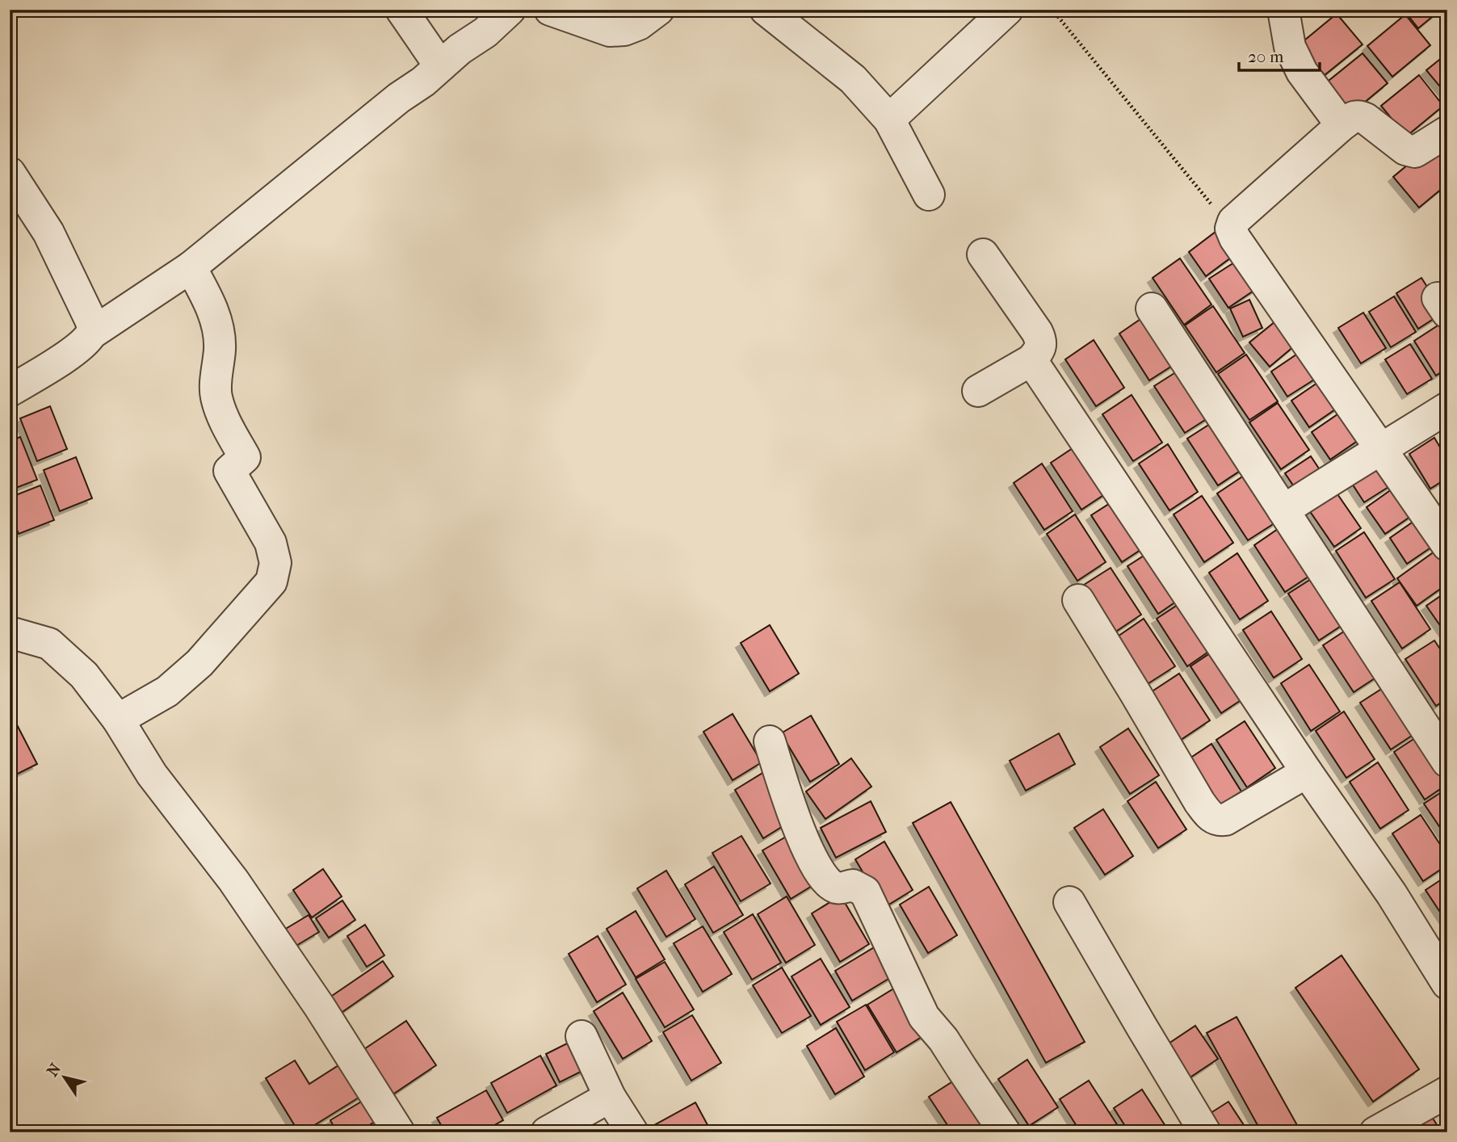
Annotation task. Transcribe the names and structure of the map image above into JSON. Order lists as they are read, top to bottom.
{
  "scale_bar": "20 m",
  "north": "top left"
}
